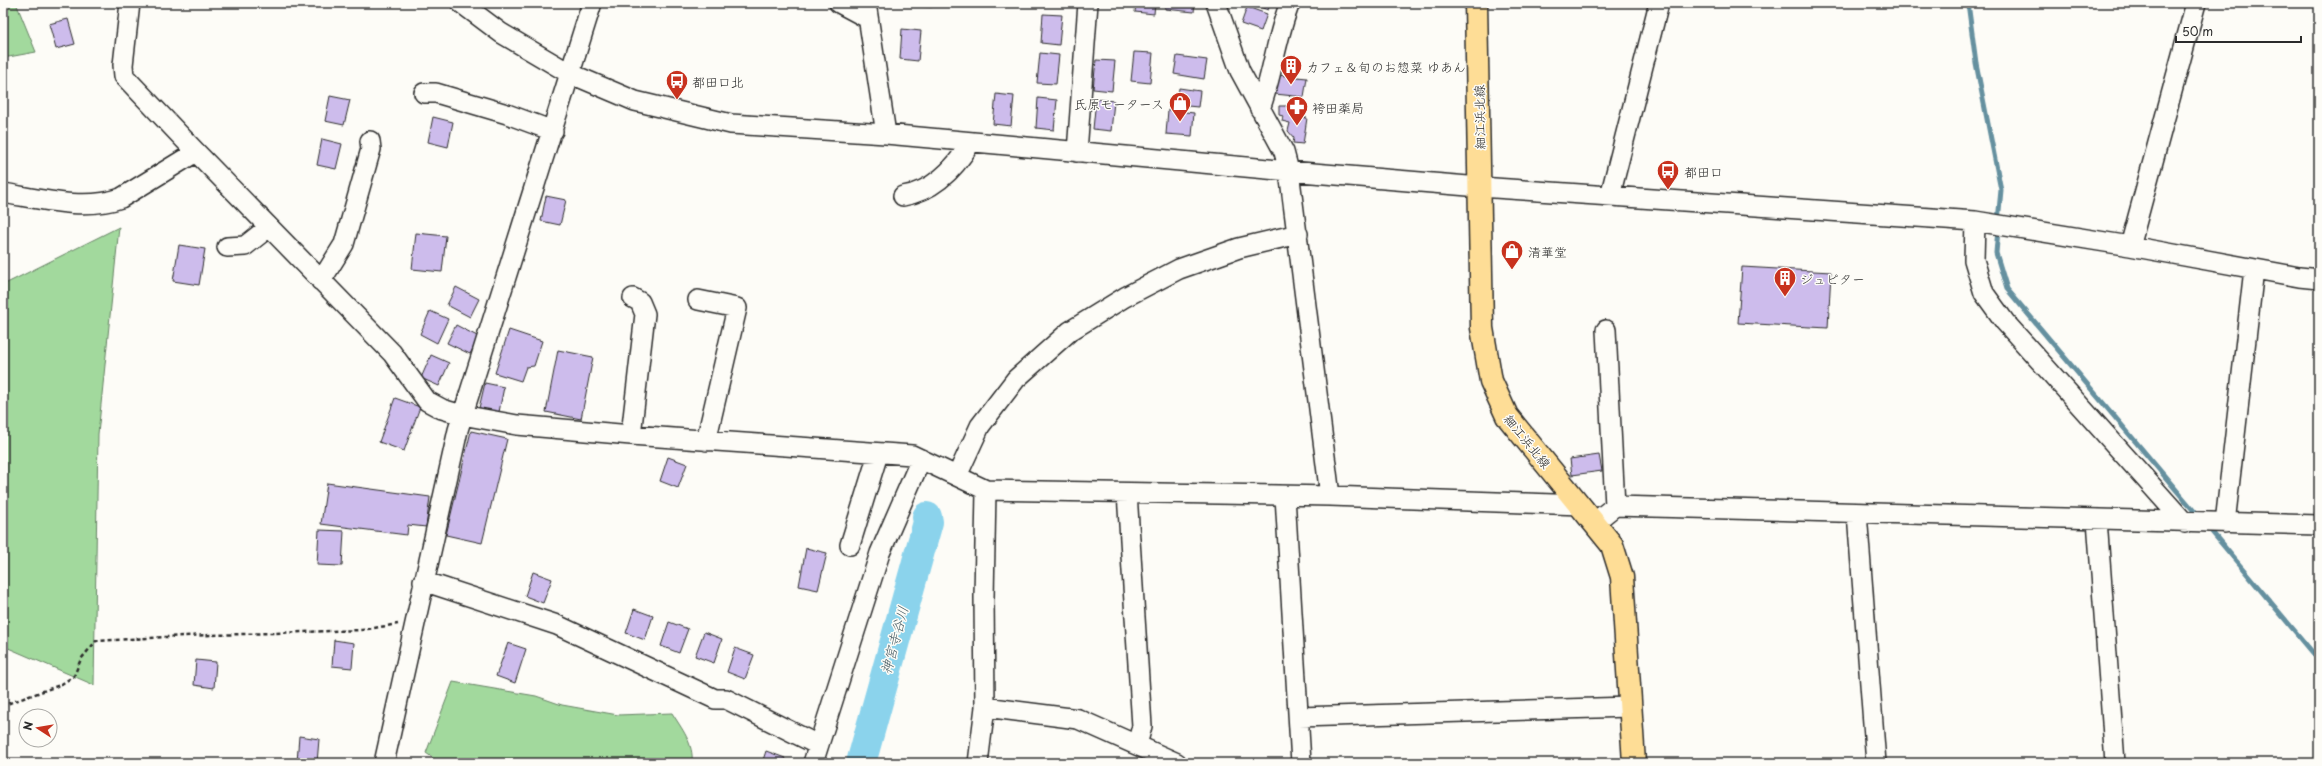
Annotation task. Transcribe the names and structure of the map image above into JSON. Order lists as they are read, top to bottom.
{
  "streets": {
    "main road": ["細江浜北線"]
  },
  "water": ["神宮寺谷川"],
  "places": {
    "building": ["カフェ＆旬のお惣菜 ゆあん", "ジュピター"],
    "bus stop": ["都田口北", "都田口"],
    "shop": ["氏原モータース", "清華堂"],
    "pharmacy": ["袴田薬局"]
  },
  "scale_bar": "50 m",
  "north": "left"
}
